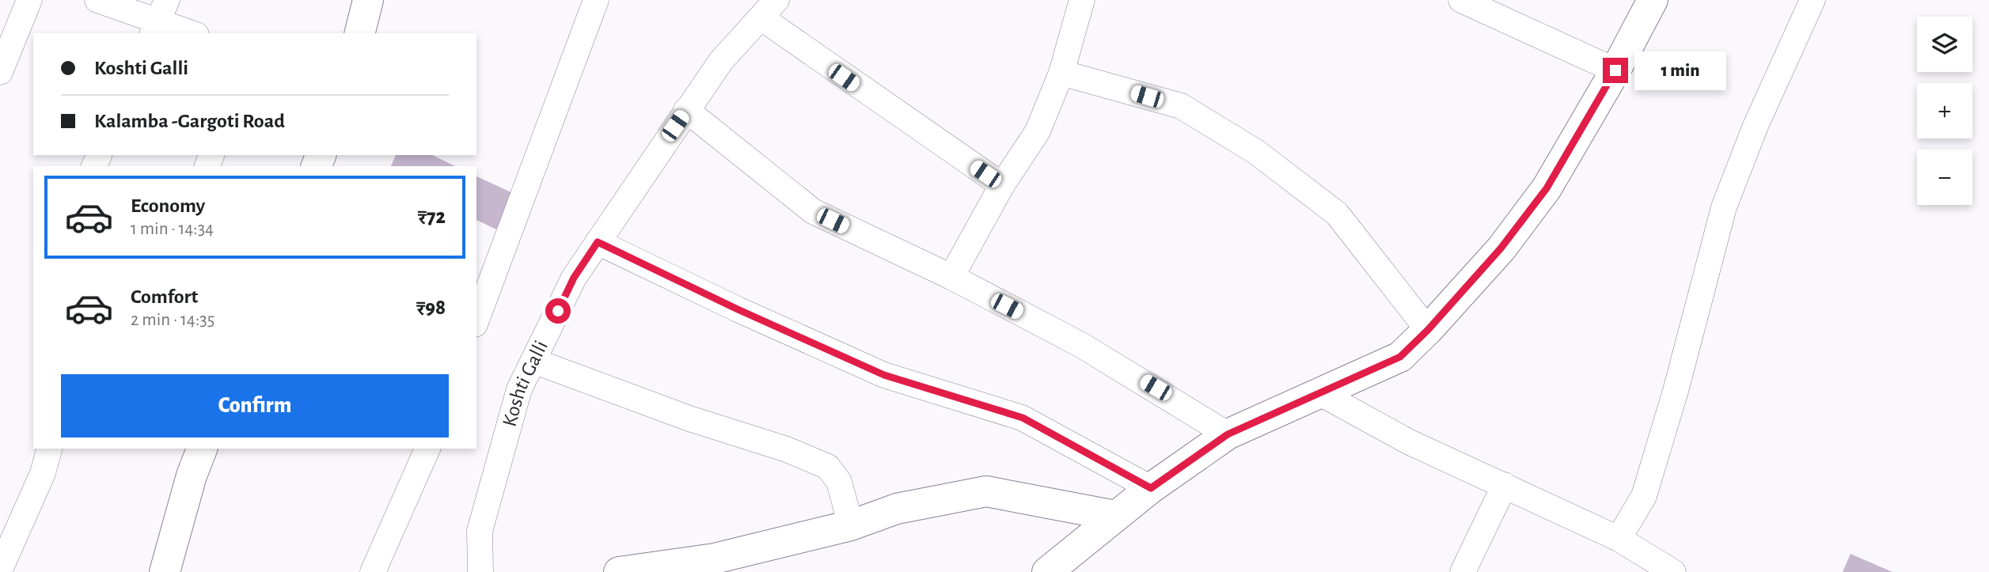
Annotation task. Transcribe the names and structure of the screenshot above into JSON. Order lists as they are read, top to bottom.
{
  "streets": {
    "street": ["Koshti Galli"]
  },
  "page": {
    "map_buttons": ["+", "−"],
    "banner": ["Koshti Galli", "Kalamba -Gargoti Road"],
    "bubble": "1 min",
    "list": [
      {
        "name": "Economy",
        "note": "1 min · 14:34",
        "value": "₹72"
      },
      {
        "name": "Comfort",
        "note": "2 min · 14:35",
        "value": "₹98"
      }
    ],
    "buttons": "Confirm"
  }
}
